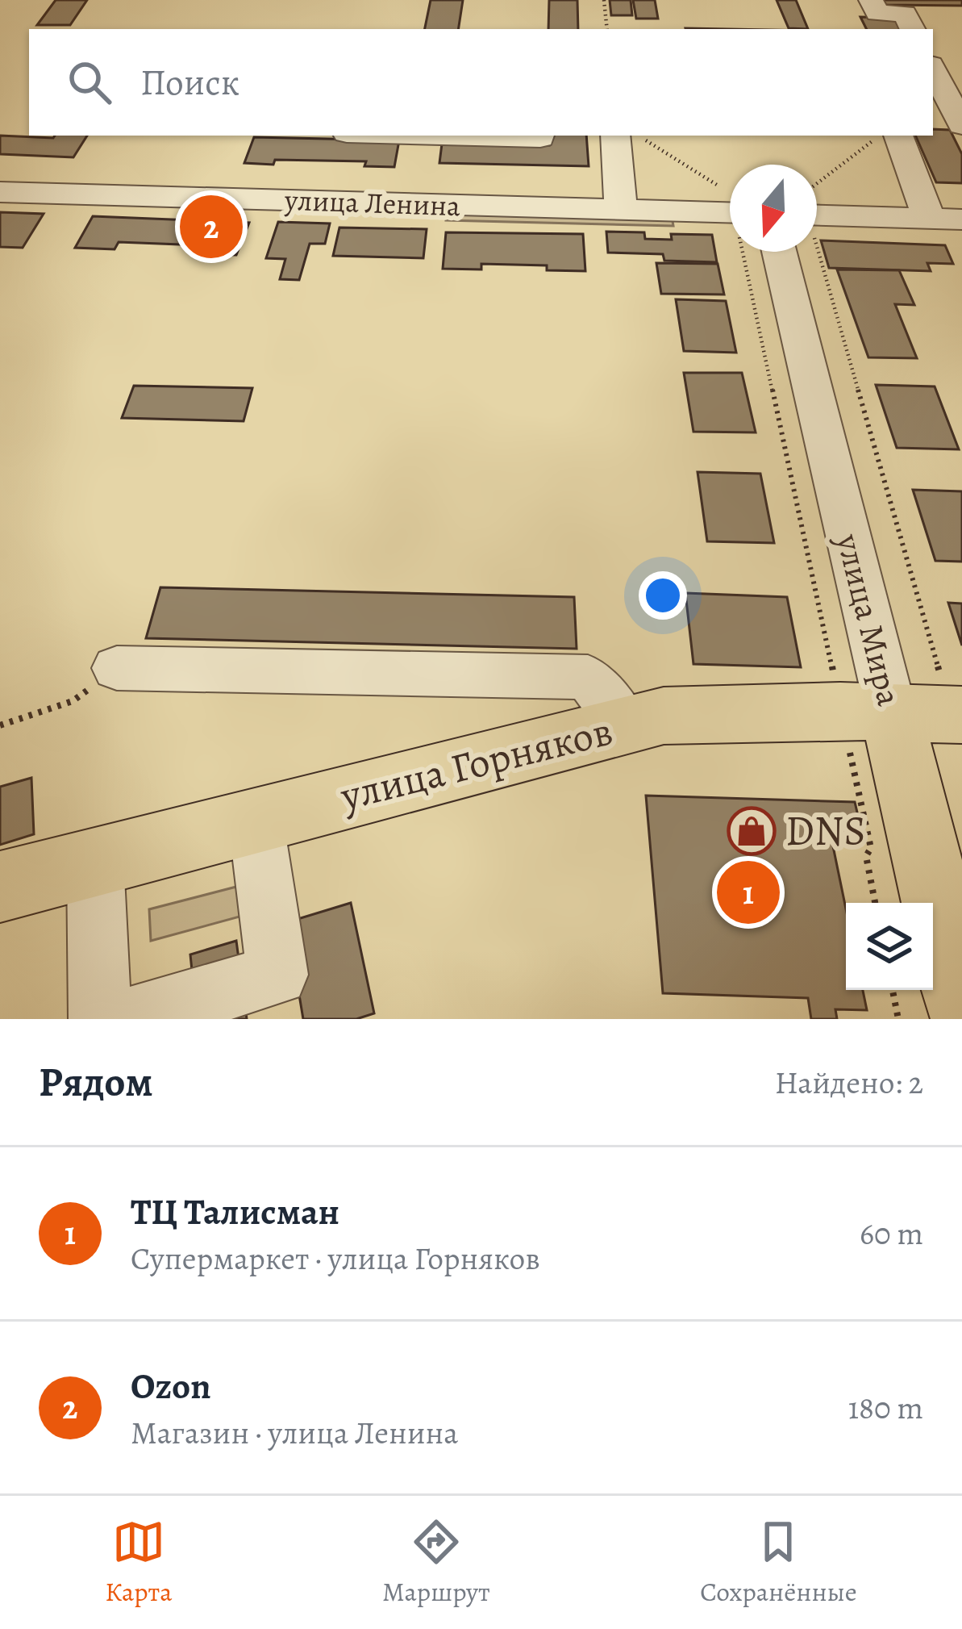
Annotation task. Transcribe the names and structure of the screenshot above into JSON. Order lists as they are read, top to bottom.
{
  "streets": {
    "main road": ["улица Мира", "улица Горняков"],
    "street": ["улица Ленина"]
  },
  "crossings": [
    ["улица Мира", "улица Горняков"]
  ],
  "places": {
    "shop": ["DNS"]
  },
  "north": "bottom",
  "page": {
    "search": "Поиск",
    "pins": ["2", "1"],
    "heading": ["Рядом", "Найдено: 2"],
    "list": [
      {
        "mark": "1",
        "name": "ТЦ Талисман",
        "note": "Супермаркет · улица Горняков",
        "value": "60 m"
      },
      {
        "mark": "2",
        "name": "Ozon",
        "note": "Магазин · улица Ленина",
        "value": "180 m"
      }
    ],
    "nav": ["Карта", "Маршрут", "Сохранённые"]
  }
}
